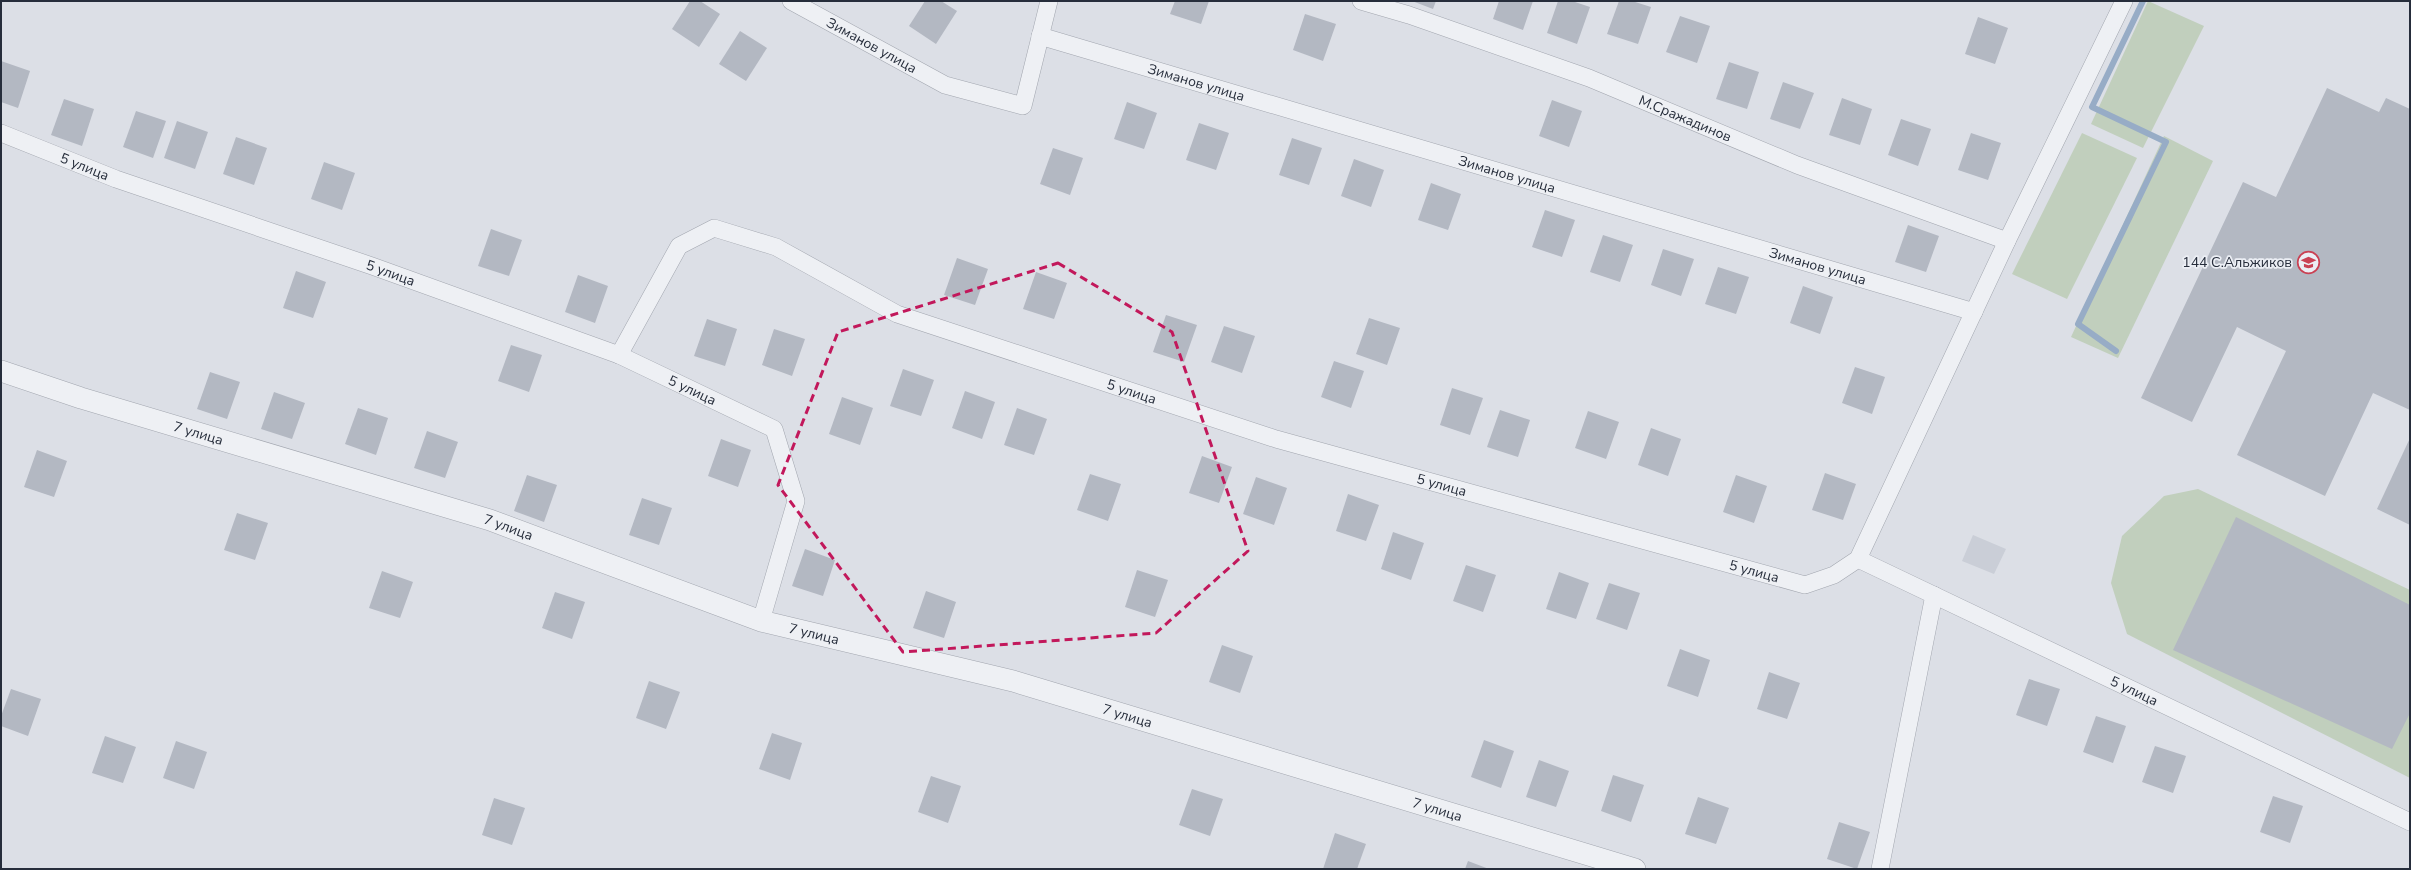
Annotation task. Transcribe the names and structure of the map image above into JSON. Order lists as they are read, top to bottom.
{
  "streets": {
    "street": [
      "Зиманов улица",
      "М.Сражадинов",
      "5 улица",
      "7 улица"
    ]
  },
  "crossings": [
    ["5 улица", "7 улица"]
  ],
  "places": {
    "school or university": ["144 С.Альжиков"]
  }
}
